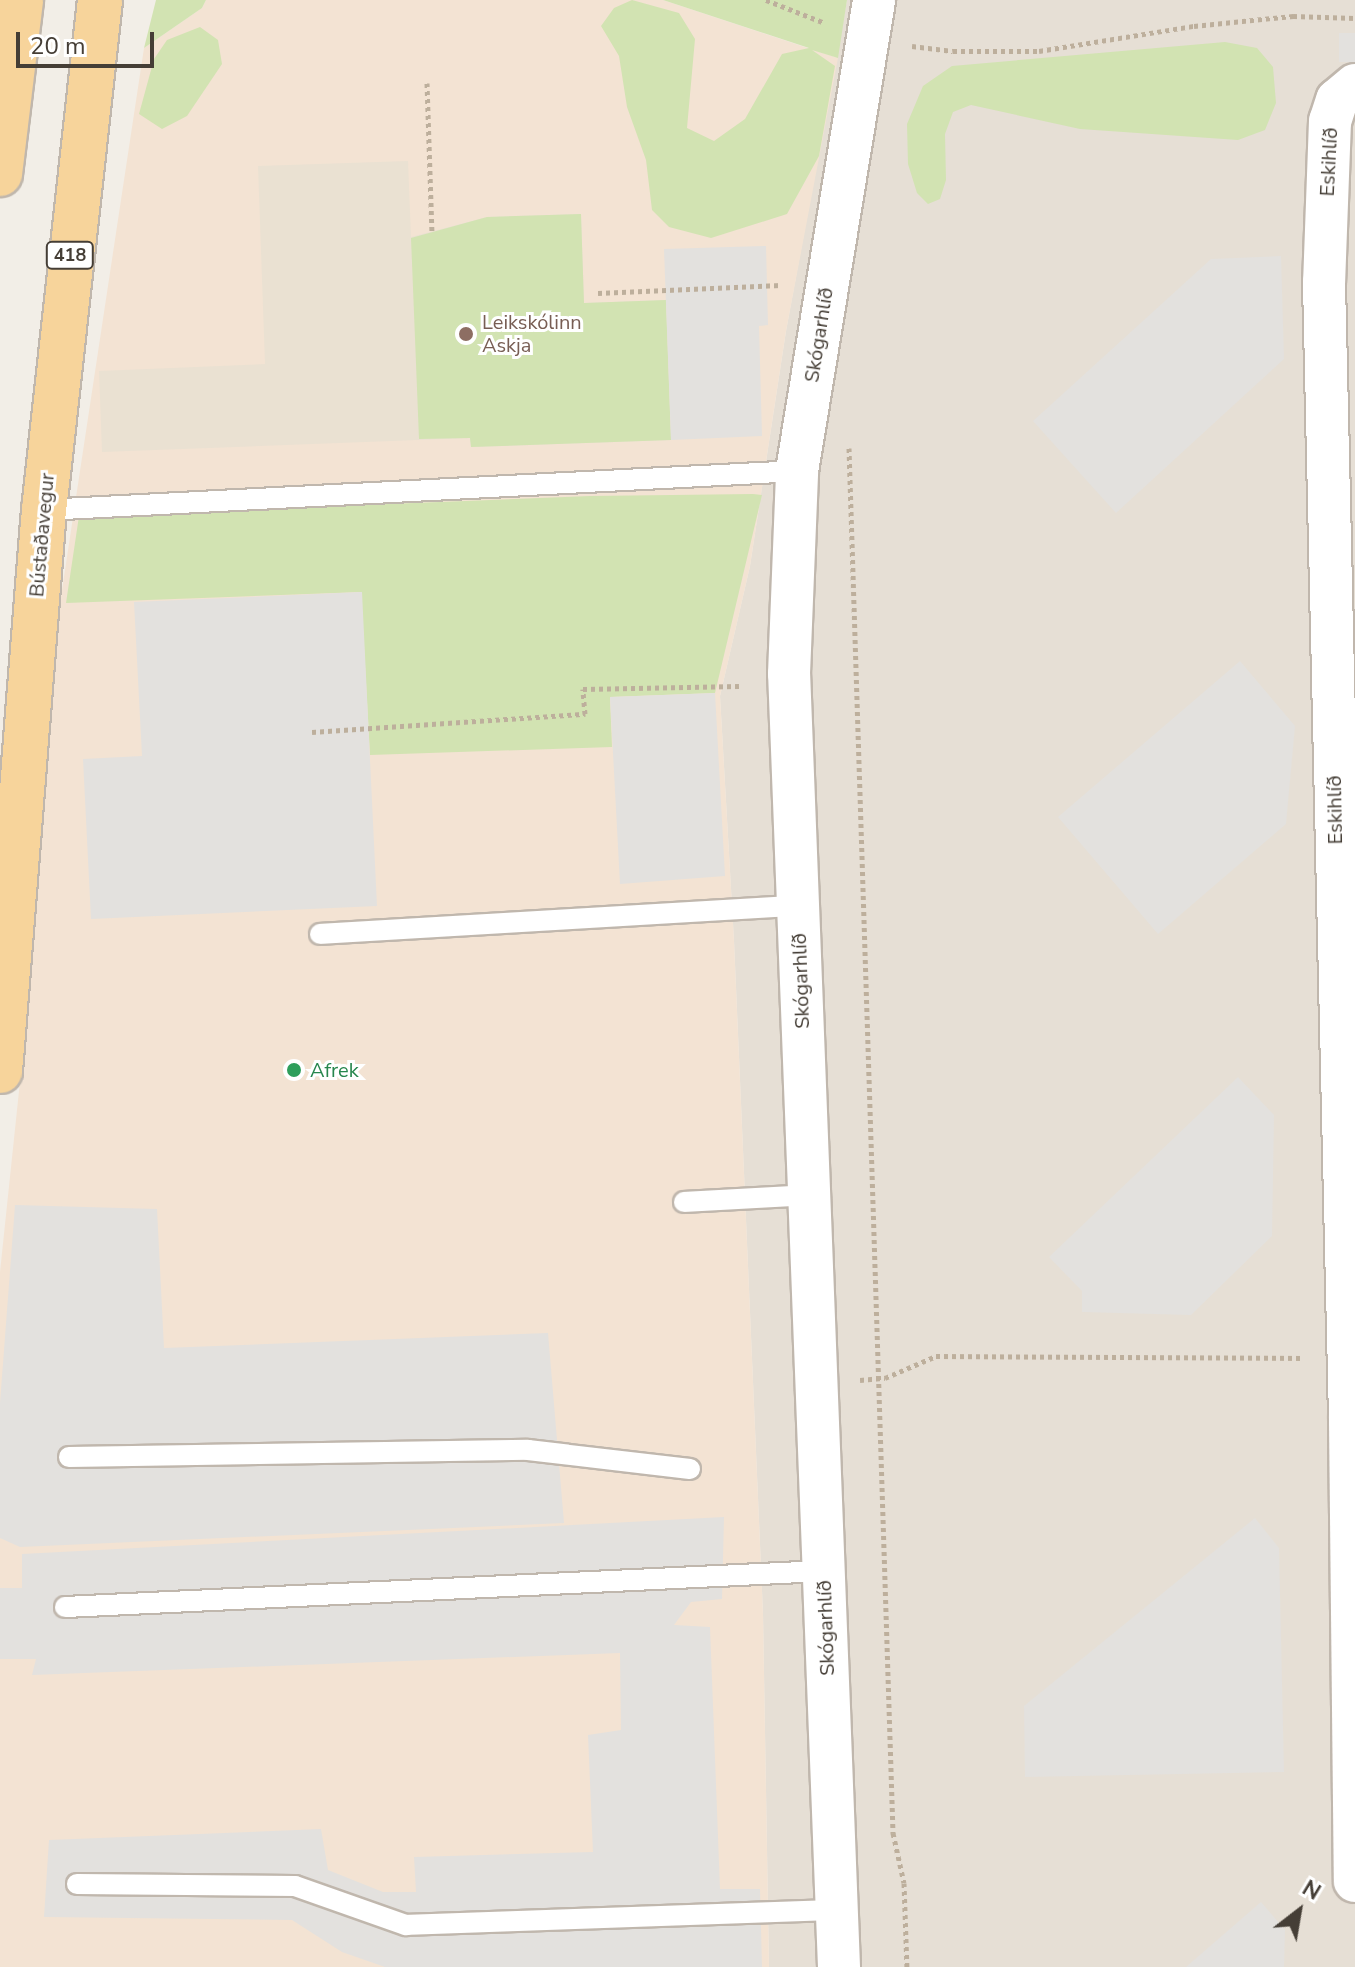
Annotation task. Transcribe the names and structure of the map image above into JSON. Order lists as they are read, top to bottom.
{
  "streets": {
    "main road": ["418", "Bústaðavegur"],
    "street": ["Eskihlíð", "Skógarhlíð"]
  },
  "places": ["Leikskólinn Askja", "Afrek"],
  "scale_bar": "20 m",
  "north": "top right"
}
